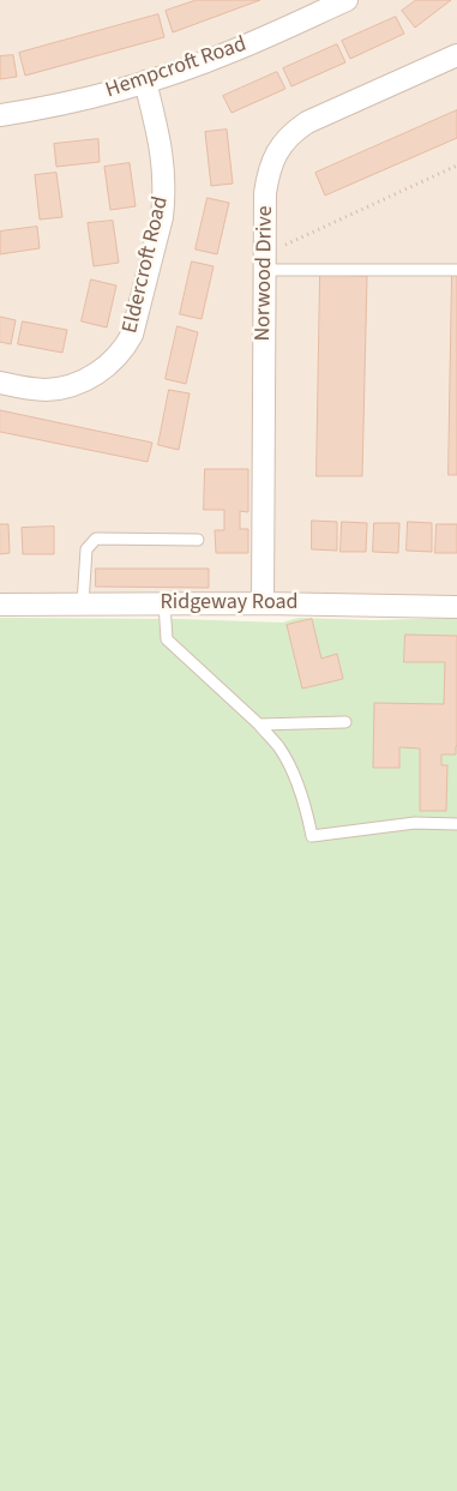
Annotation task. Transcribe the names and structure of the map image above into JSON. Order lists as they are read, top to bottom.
{
  "streets": {
    "street": [
      "Hempcroft Road",
      "Eldercroft Road",
      "Norwood Drive",
      "Ridgeway Road"
    ]
  },
  "crossings": [
    ["Hempcroft Road", "Eldercroft Road"],
    ["Norwood Drive", "Ridgeway Road"]
  ]
}
